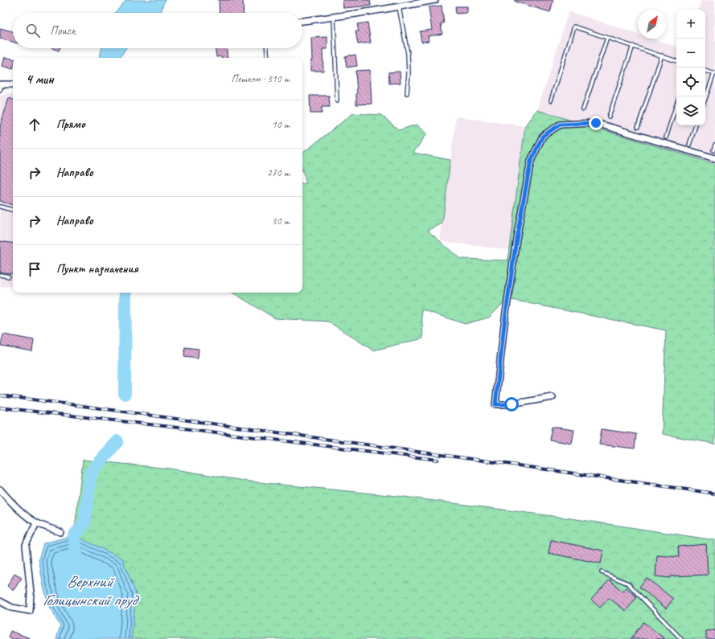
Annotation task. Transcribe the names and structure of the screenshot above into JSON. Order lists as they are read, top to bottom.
{
  "water": ["Верхний Голицынский пруд"],
  "north": "top right",
  "page": {
    "map_buttons": ["+", "−"],
    "search": "Поиск",
    "heading": ["4 мин", "Пешком · 310 m"],
    "list": [
      ["Прямо", "10 m"],
      ["Направо", "270 m"],
      ["Направо", "30 m"],
      "Пункт назначения"
    ]
  }
}
